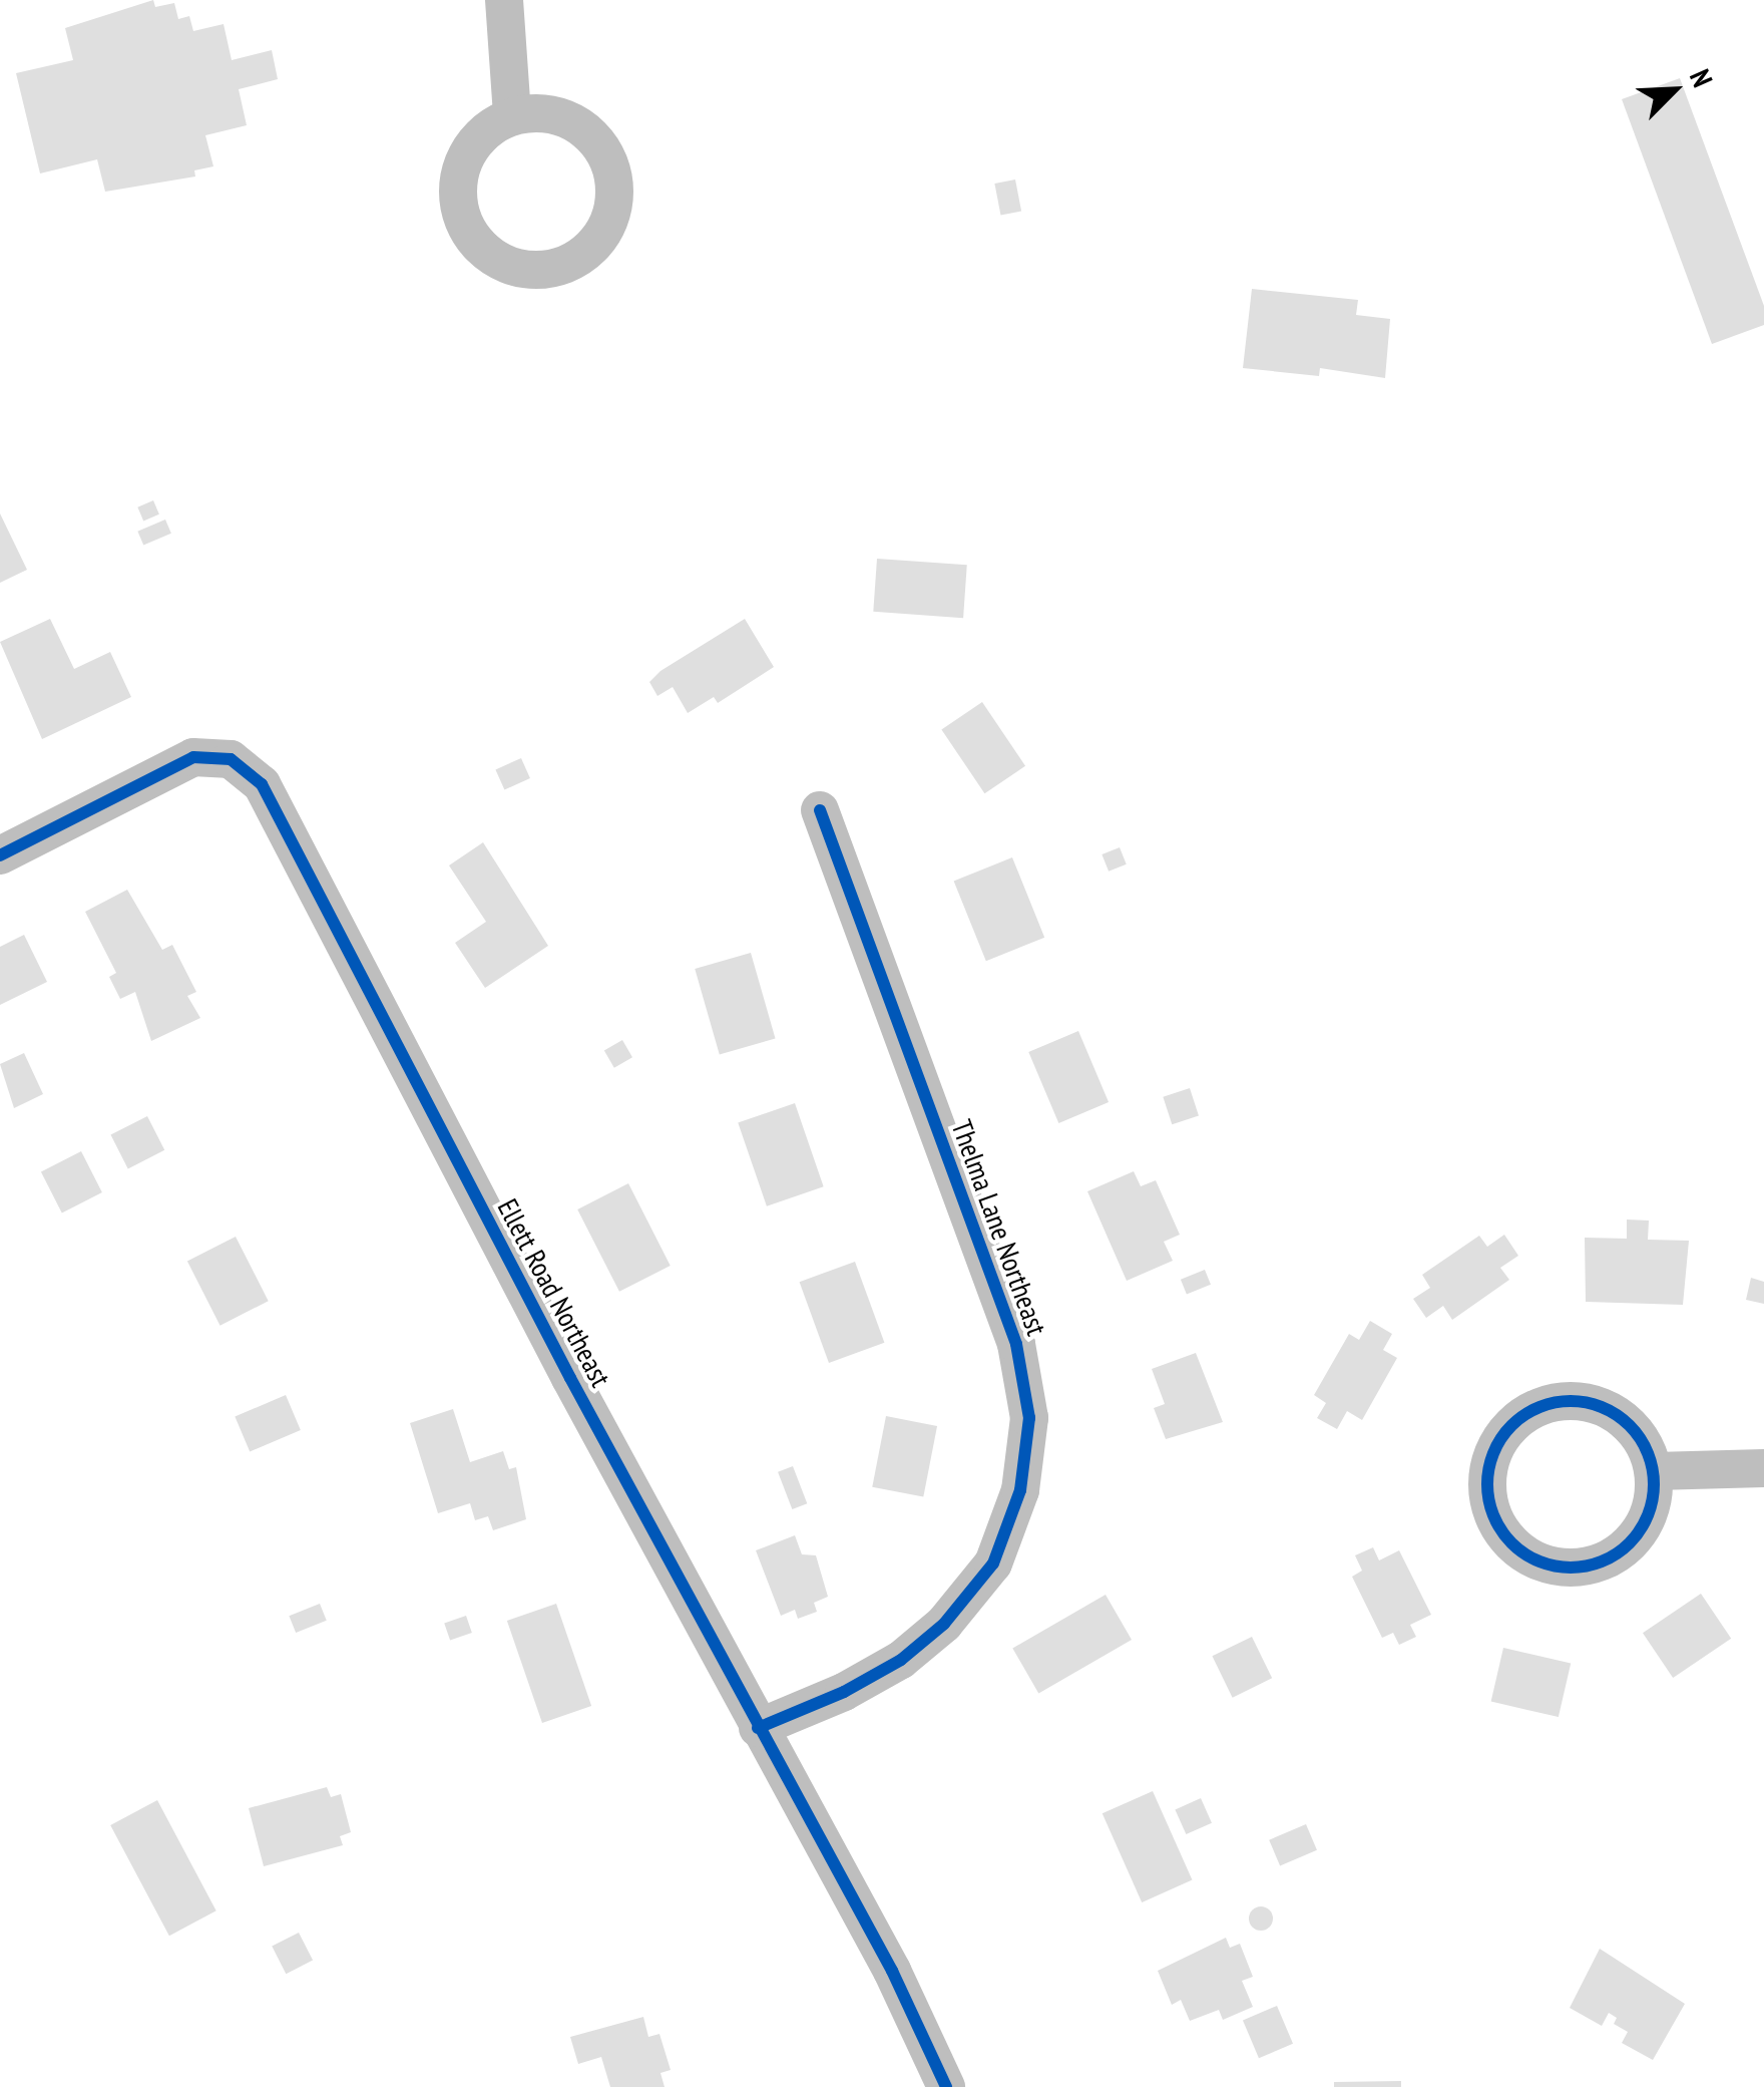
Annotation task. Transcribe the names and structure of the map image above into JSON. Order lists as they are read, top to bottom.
{
  "streets": {
    "street": ["Thelma Lane Northeast", "Ellett Road Northeast"]
  },
  "crossings": [
    ["Thelma Lane Northeast", "Ellett Road Northeast"]
  ],
  "north": "top right"
}
